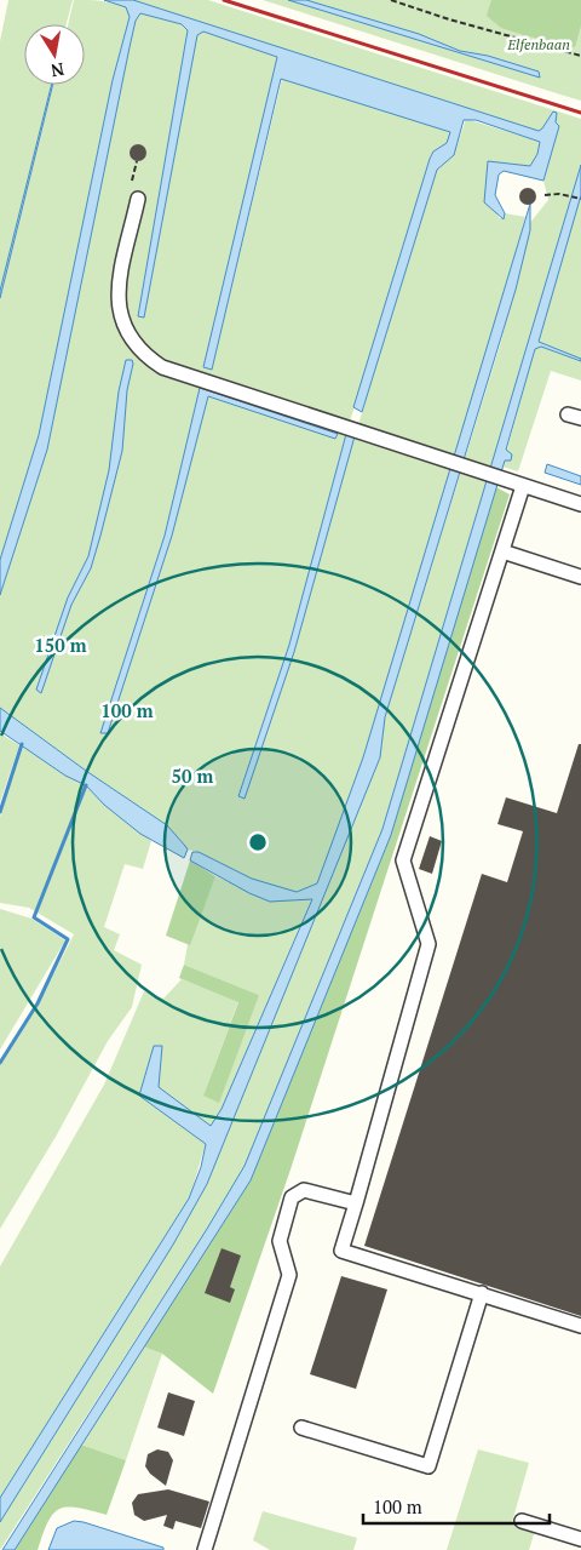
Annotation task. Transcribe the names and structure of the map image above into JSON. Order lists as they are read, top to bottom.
{
  "parks": ["Elfenbaan"],
  "scale_bar": "100 m",
  "north": "bottom",
  "rings": ["150 m", "100 m", "50 m"]
}
